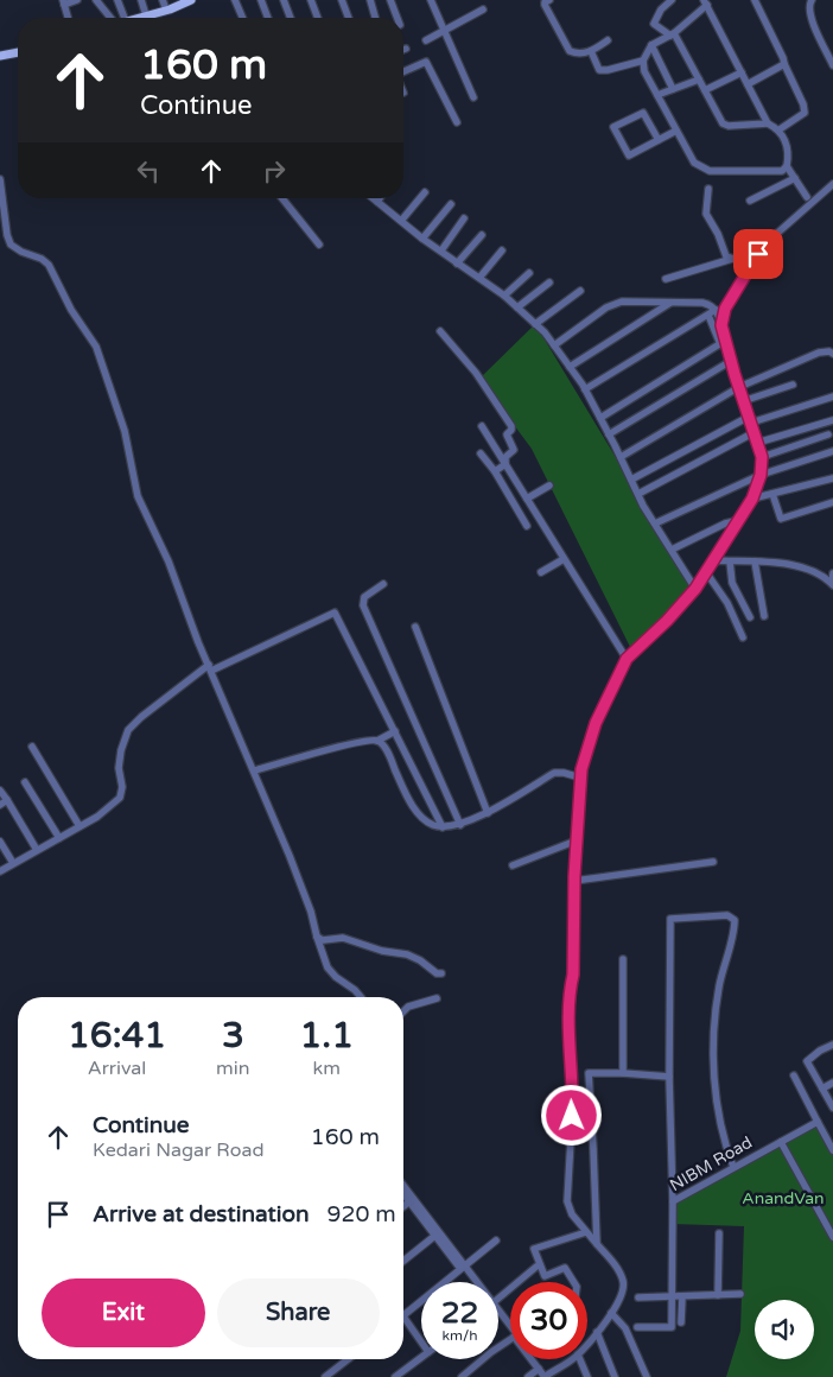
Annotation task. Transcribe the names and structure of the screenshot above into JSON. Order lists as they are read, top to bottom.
{
  "streets": {
    "street": ["NIBM Road"]
  },
  "parks": ["AnandVan"],
  "page": {
    "turn": ["160 m", "Continue"],
    "eta": [
      "16:41",
      "Arrival",
      "3",
      "min",
      "1.1",
      "km"
    ],
    "list": [
      {
        "name": "Continue",
        "note": "Kedari Nagar Road",
        "value": "160 m"
      },
      {
        "name": "Arrive at destination",
        "value": "920 m"
      }
    ],
    "buttons": ["Exit", "Share"],
    "speed": "22 km/h",
    "limit": "30"
  }
}
